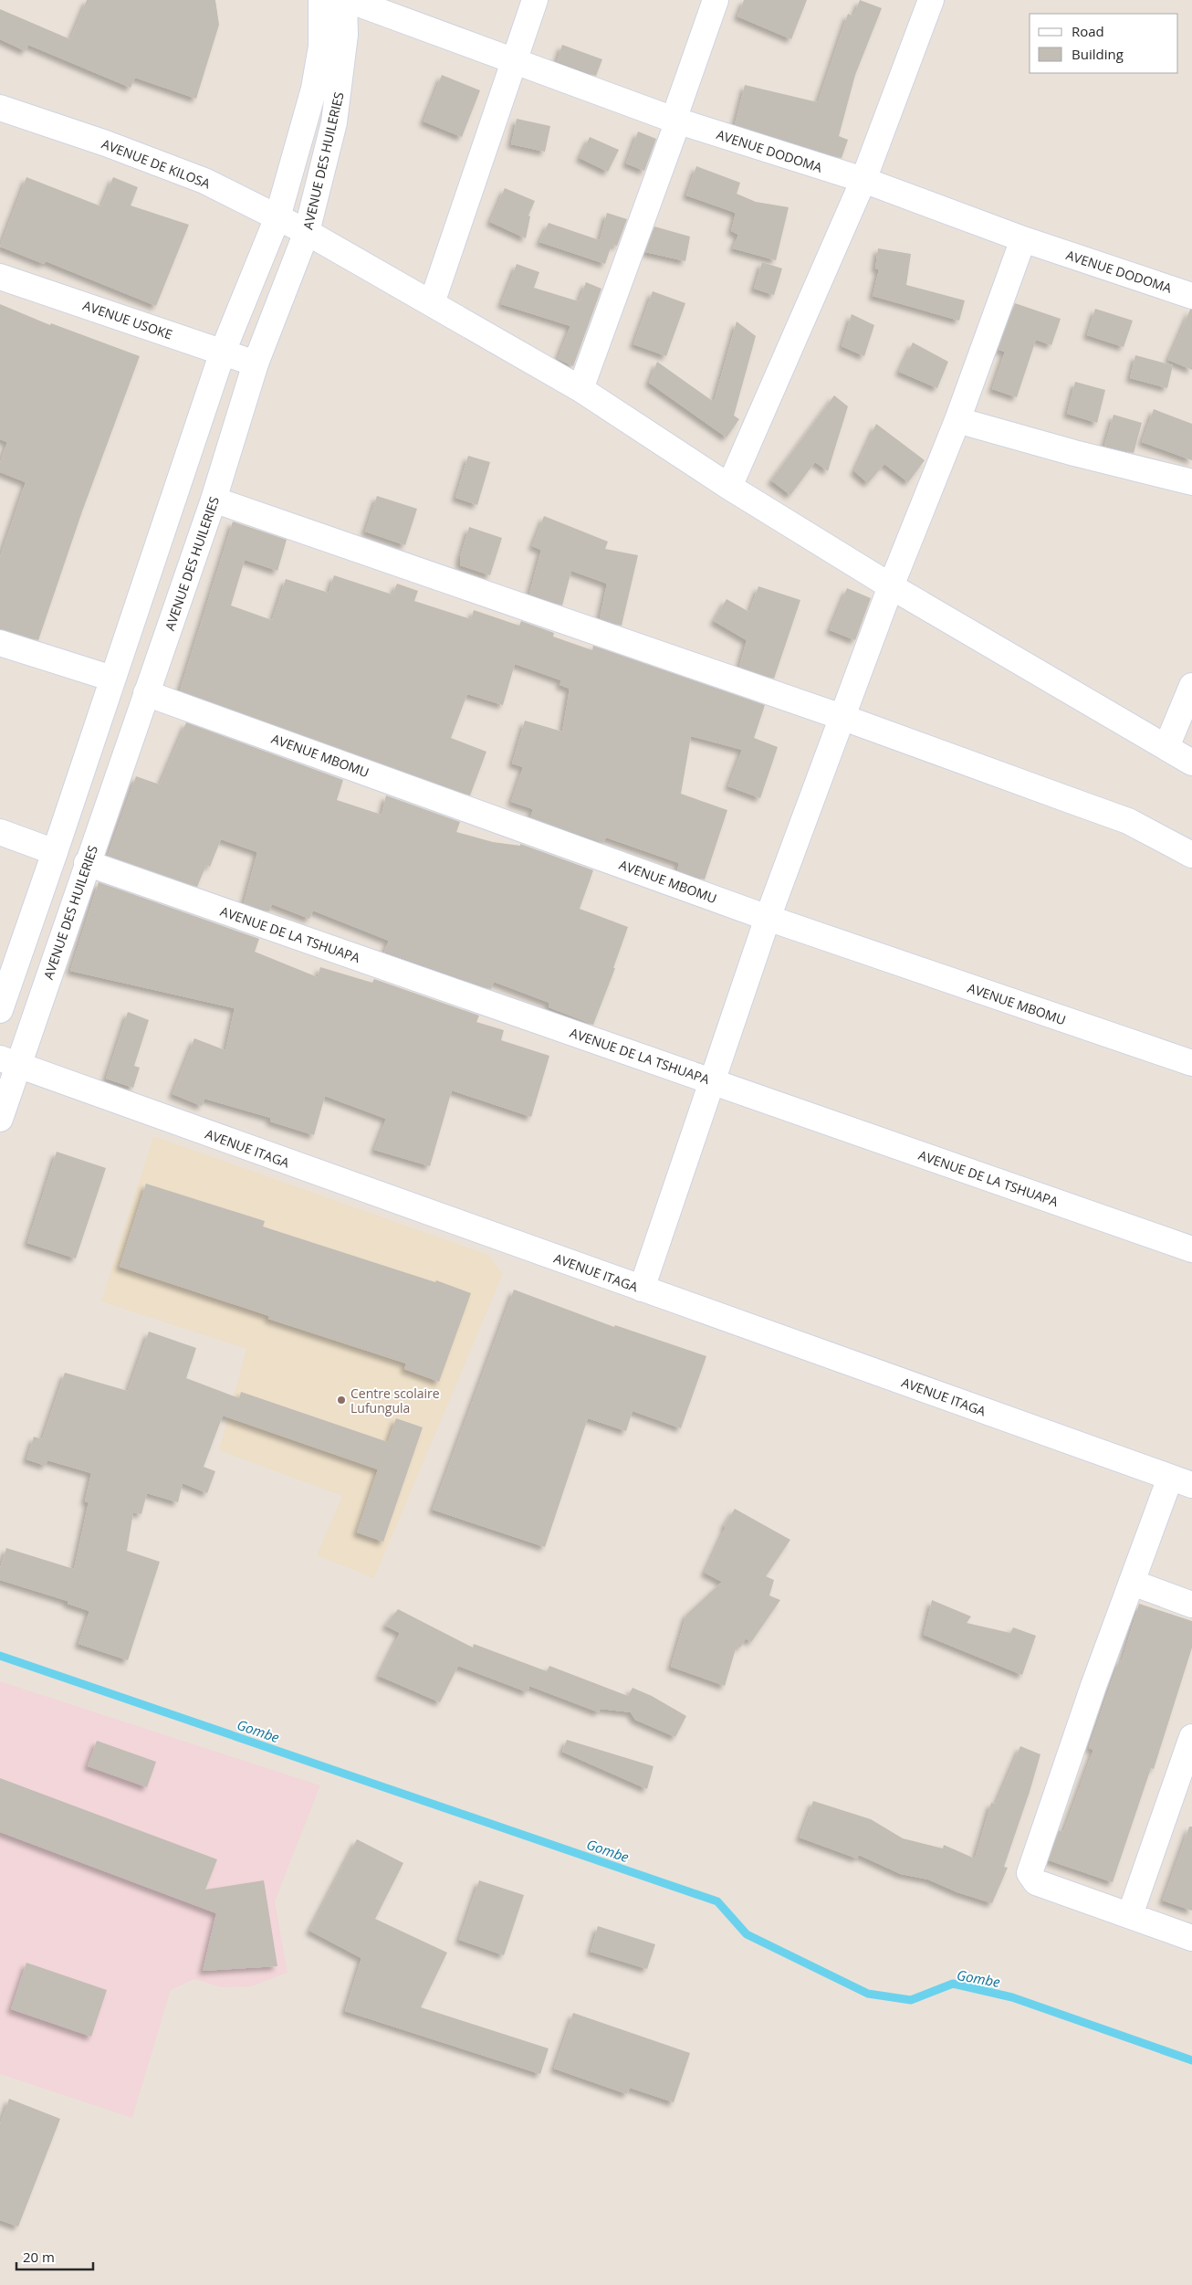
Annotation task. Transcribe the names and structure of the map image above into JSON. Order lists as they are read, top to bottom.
{
  "streets": {
    "street": [
      "AVENUE DODOMA",
      "AVENUE DES HUILERIES",
      "AVENUE DE KILOSA",
      "AVENUE USOKE",
      "AVENUE MBOMU",
      "AVENUE DE LA TSHUAPA",
      "AVENUE ITAGA"
    ]
  },
  "crossings": [
    ["AVENUE DES HUILERIES", "AVENUE DE KILOSA"],
    ["AVENUE DES HUILERIES", "AVENUE USOKE"],
    ["AVENUE DES HUILERIES", "AVENUE MBOMU"],
    ["AVENUE DES HUILERIES", "AVENUE DE LA TSHUAPA"],
    ["AVENUE DES HUILERIES", "AVENUE ITAGA"]
  ],
  "water": ["Gombe"],
  "places": ["Centre scolaire Lufungula"],
  "legend": ["Road", "Building"],
  "scale_bar": "20 m"
}
